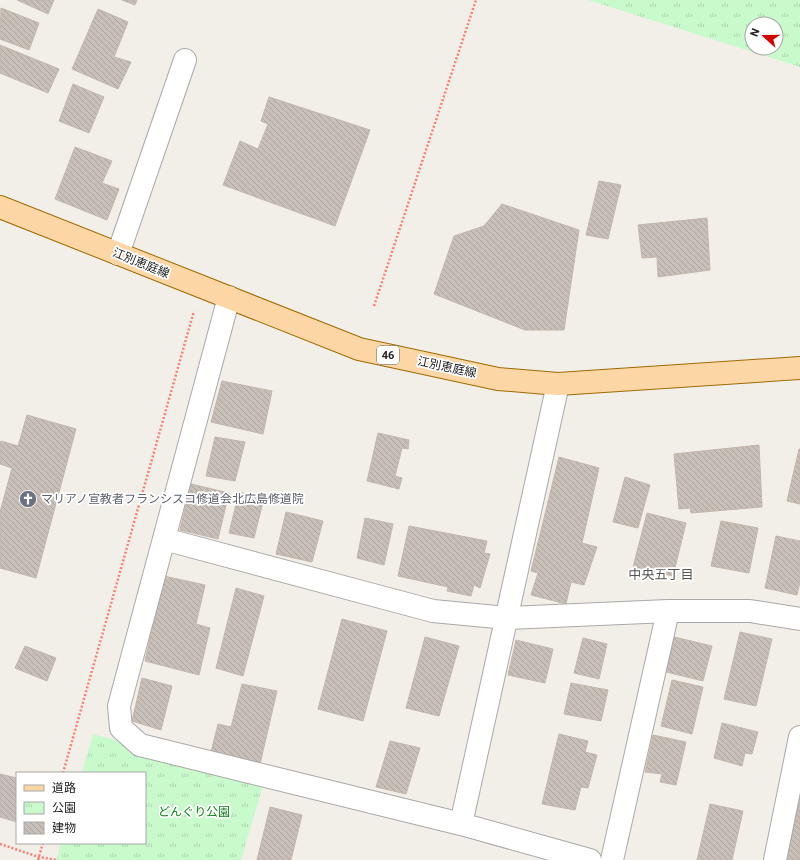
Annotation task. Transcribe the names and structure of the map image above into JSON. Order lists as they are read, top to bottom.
{
  "streets": {
    "main road": ["江別恵庭線", "46"]
  },
  "districts": ["中央五丁目"],
  "parks": ["どんぐり公園"],
  "places": {
    "church": ["マリアノ宣教者フランシスコ修道会北広島修道院"]
  },
  "legend": ["道路", "公園", "建物"],
  "north": "left"
}
